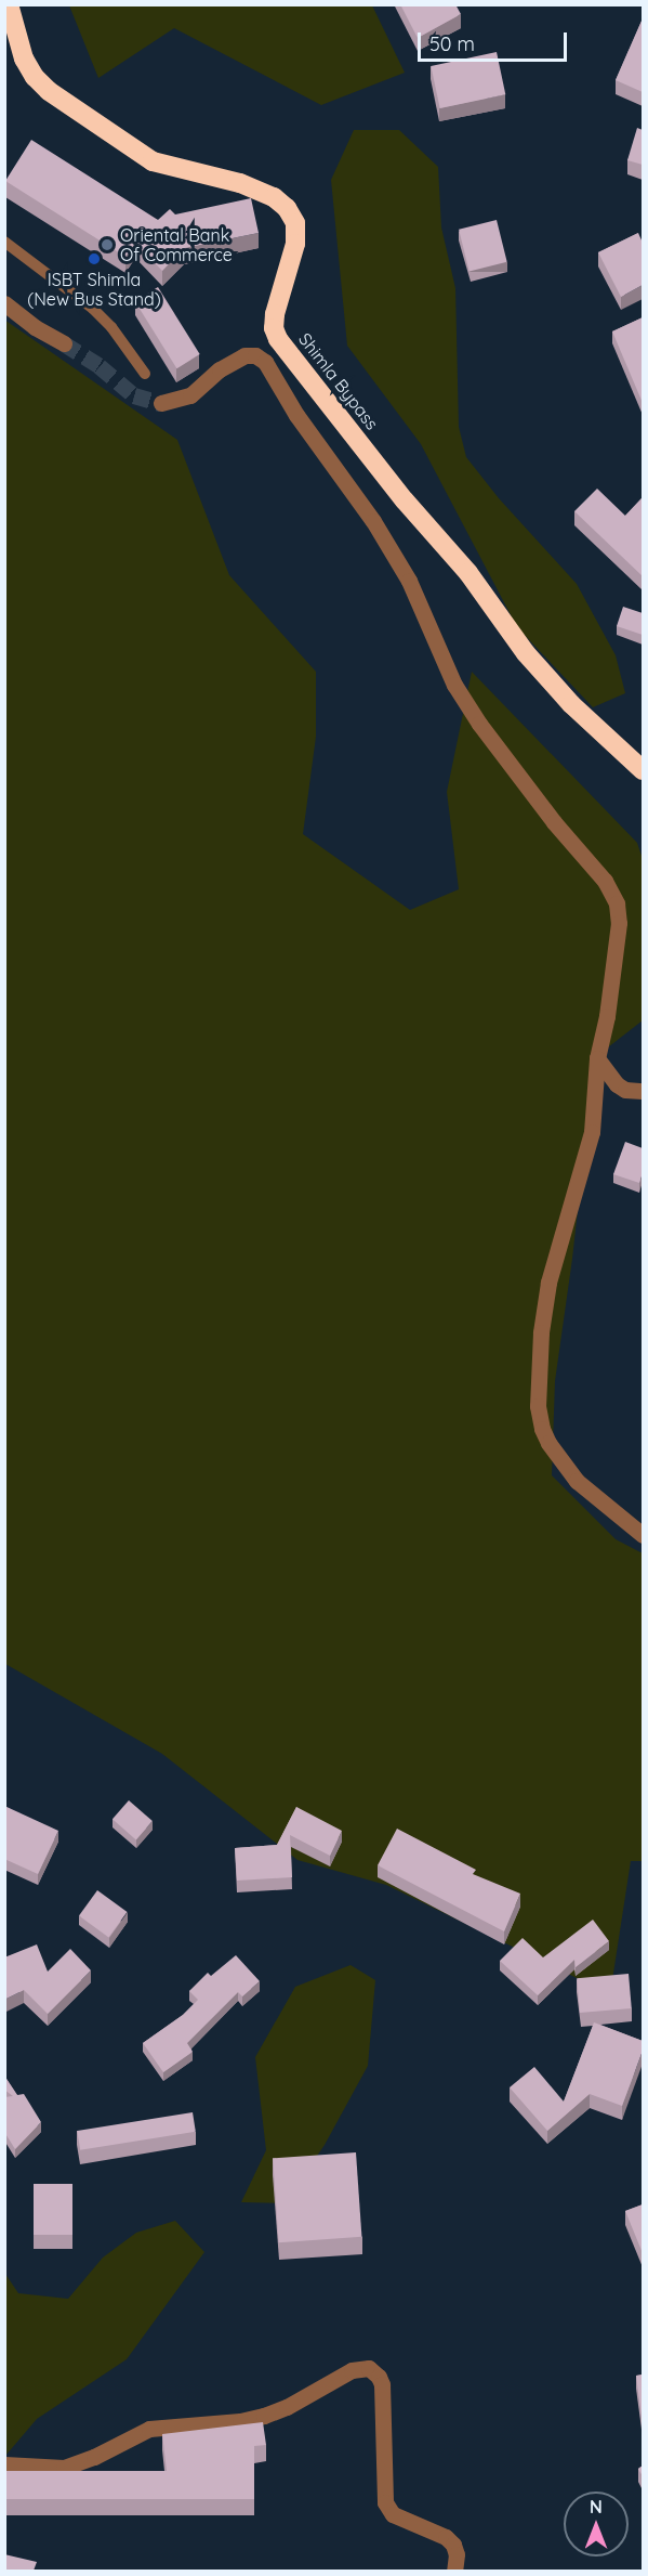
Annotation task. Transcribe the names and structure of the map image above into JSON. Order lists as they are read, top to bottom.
{
  "streets": {
    "highway": ["Shimla Bypass"]
  },
  "places": ["Oriental Bank Of Commerce", "ISBT Shimla (New Bus Stand)"],
  "scale_bar": "50 m",
  "north": "top"
}
